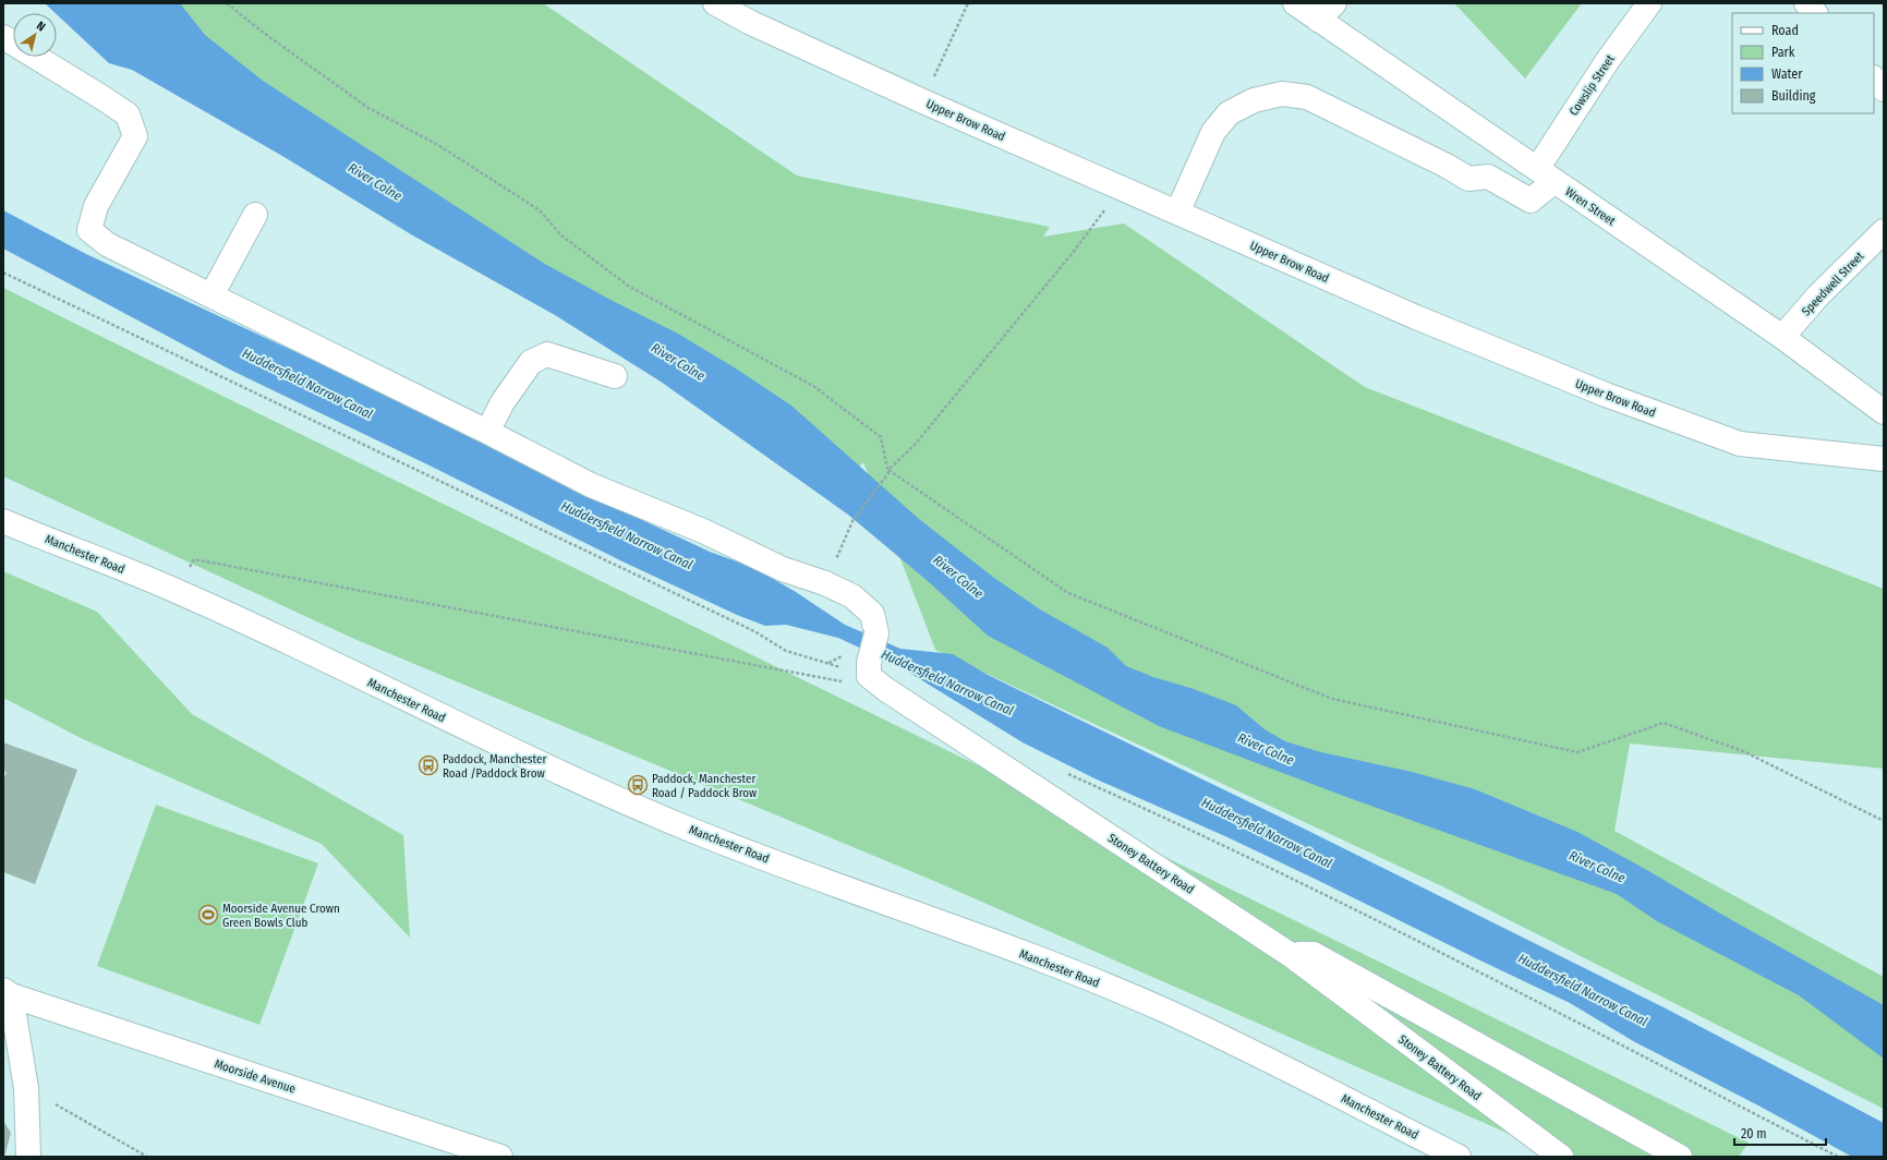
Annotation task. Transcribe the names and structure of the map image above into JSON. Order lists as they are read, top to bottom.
{
  "streets": {
    "street": [
      "Cowslip Street",
      "Upper Brow Road",
      "Wren Street",
      "Speedwell Street",
      "Manchester Road",
      "Stoney Battery Road",
      "Moorside Avenue"
    ]
  },
  "crossings": [
    ["Cowslip Street", "Upper Brow Road"],
    ["Cowslip Street", "Wren Street"],
    ["Wren Street", "Speedwell Street"]
  ],
  "water": ["River Colne", "Huddersfield Narrow Canal"],
  "places": {
    "bus stop": ["Paddock, Manchester Road /Paddock Brow", "Paddock, Manchester Road / Paddock Brow"],
    "sports": ["Moorside Avenue Crown Green Bowls Club"]
  },
  "legend": [
    "Road",
    "Park",
    "Water",
    "Building"
  ],
  "scale_bar": "20 m",
  "north": "top right"
}
